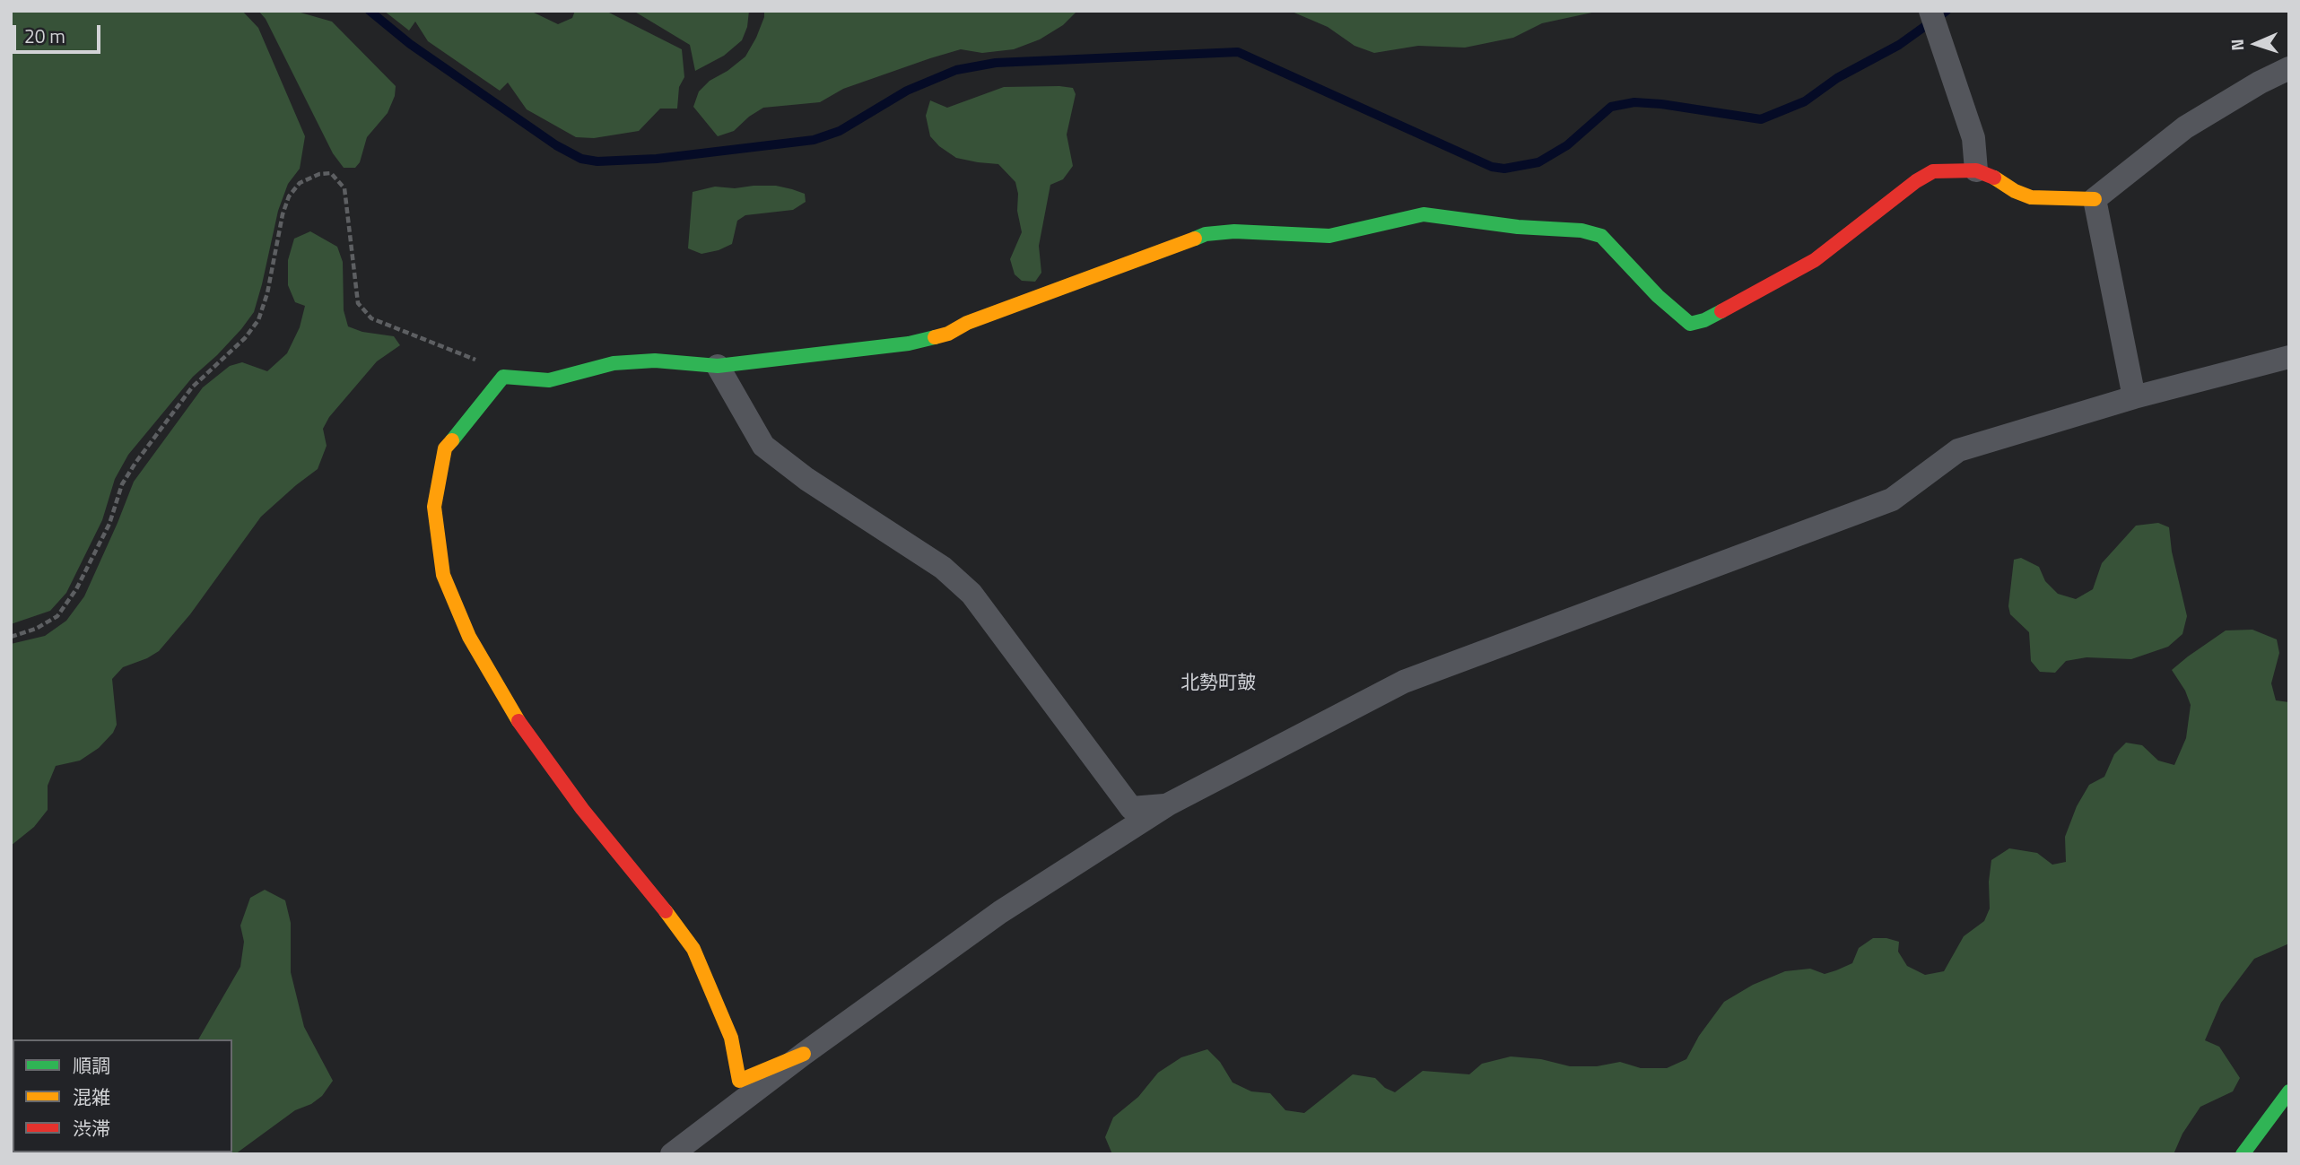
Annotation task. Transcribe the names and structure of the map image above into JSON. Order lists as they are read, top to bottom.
{
  "districts": ["北勢町皷"],
  "legend": ["順調", "混雑", "渋滞"],
  "scale_bar": "20 m",
  "north": "left"
}
